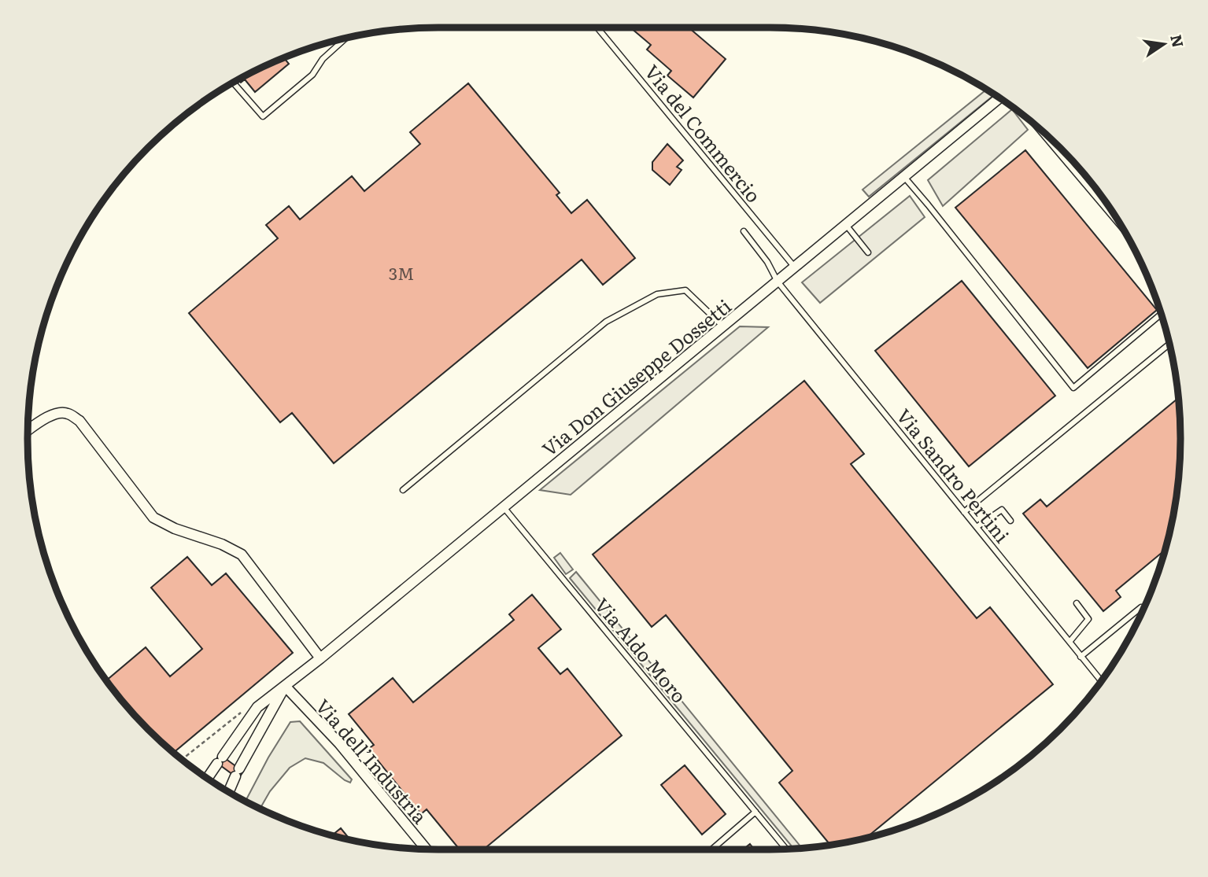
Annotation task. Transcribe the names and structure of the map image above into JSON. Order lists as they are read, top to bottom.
{
  "streets": {
    "street": ["Via Don Giuseppe Dossetti", "Via dell’Industria"],
    "lane": ["Via del Commercio", "Via Sandro Pertini", "Via Aldo Moro"]
  },
  "crossings": [
    ["Via del Commercio", "Via Don Giuseppe Dossetti"],
    ["Via Don Giuseppe Dossetti", "Via Sandro Pertini"],
    ["Via Don Giuseppe Dossetti", "Via Aldo Moro"],
    ["Via Don Giuseppe Dossetti", "Via dell’Industria"]
  ],
  "house_numbers": ["3M"],
  "north": "right"
}
